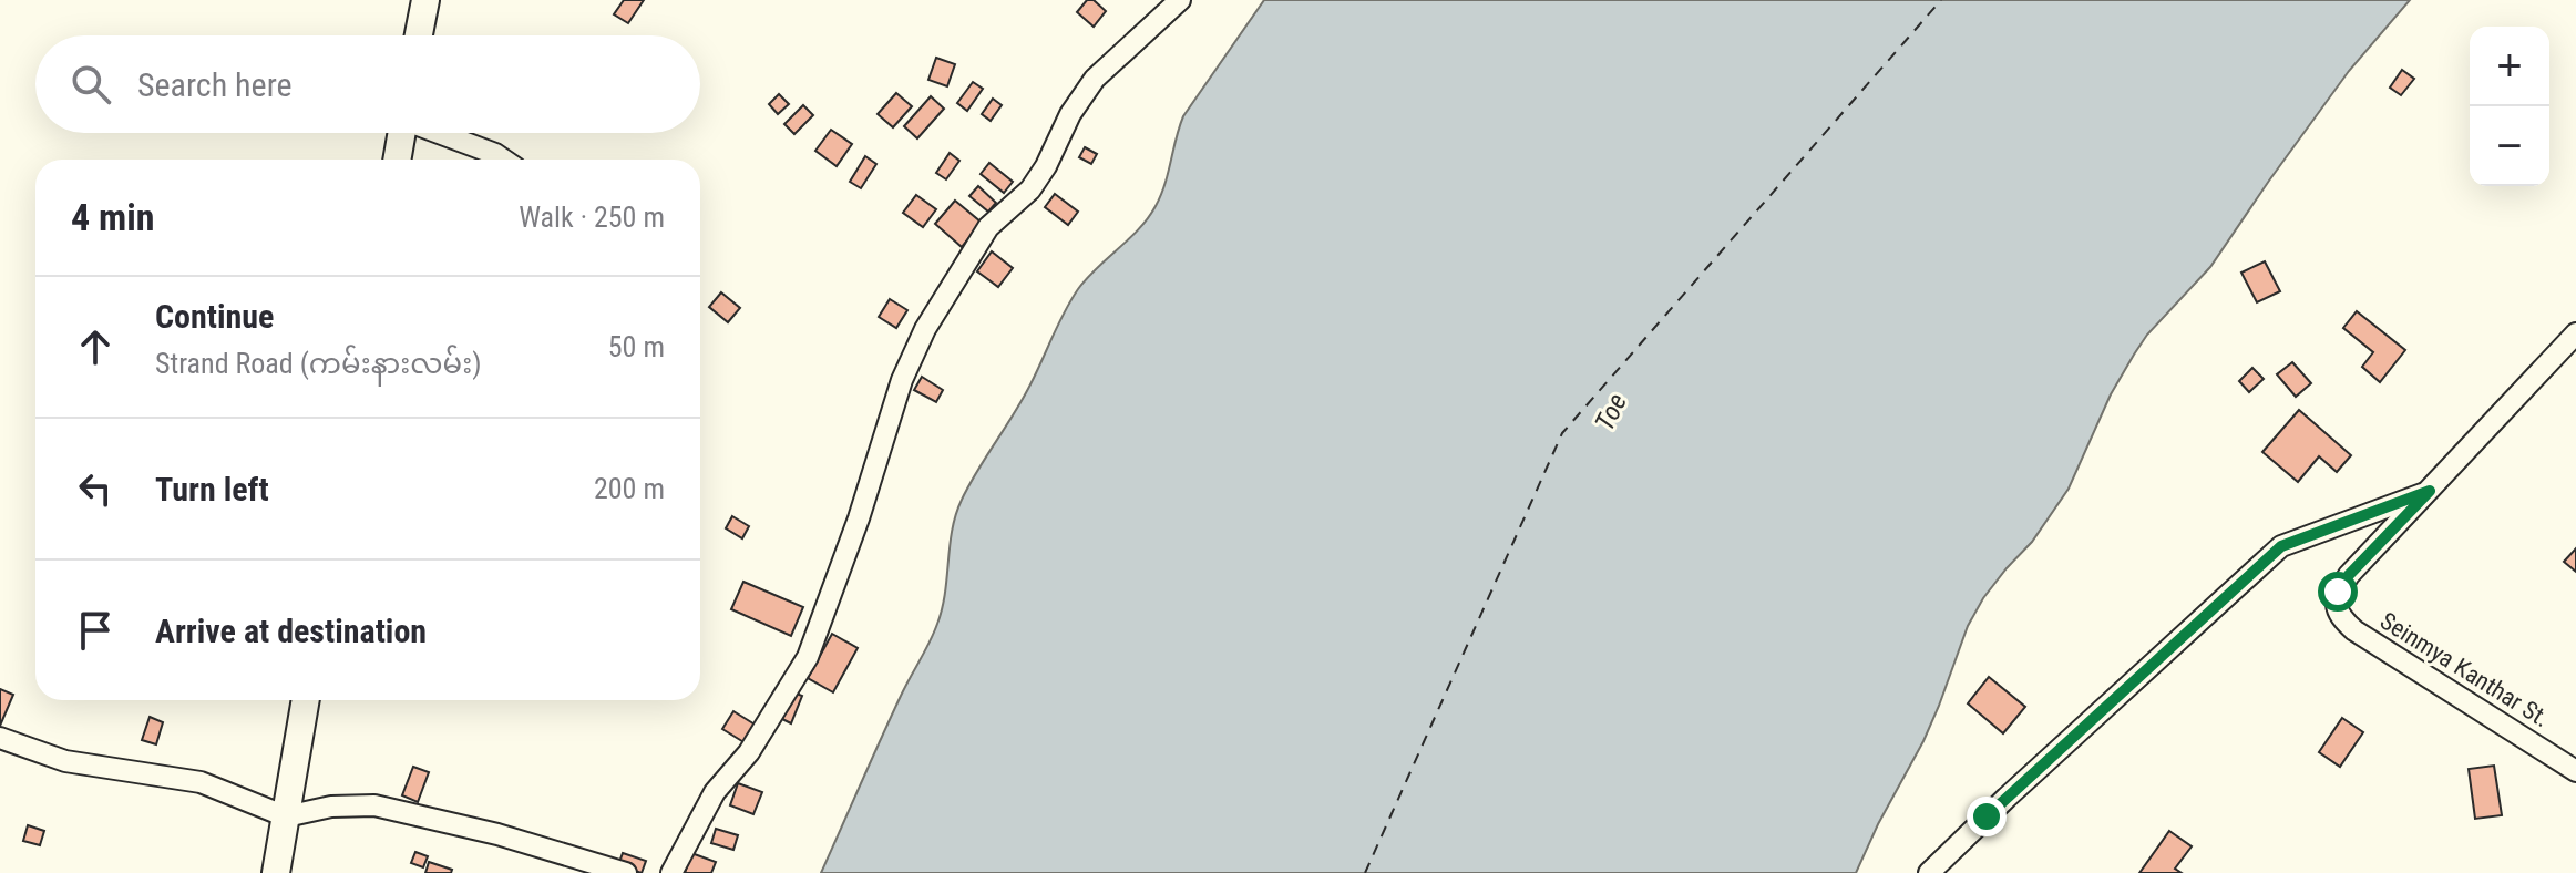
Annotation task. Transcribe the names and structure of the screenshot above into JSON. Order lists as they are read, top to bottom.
{
  "streets": {
    "street": ["Seinmya Kanthar St."]
  },
  "water": ["Toe"],
  "page": {
    "map_buttons": ["+", "−"],
    "search": "Search here",
    "heading": ["4 min", "Walk · 250 m"],
    "list": [
      ["Continue", "Strand Road (ကမ်းနားလမ်း)", "50 m"],
      ["Turn left", "200 m"],
      "Arrive at destination"
    ]
  }
}
